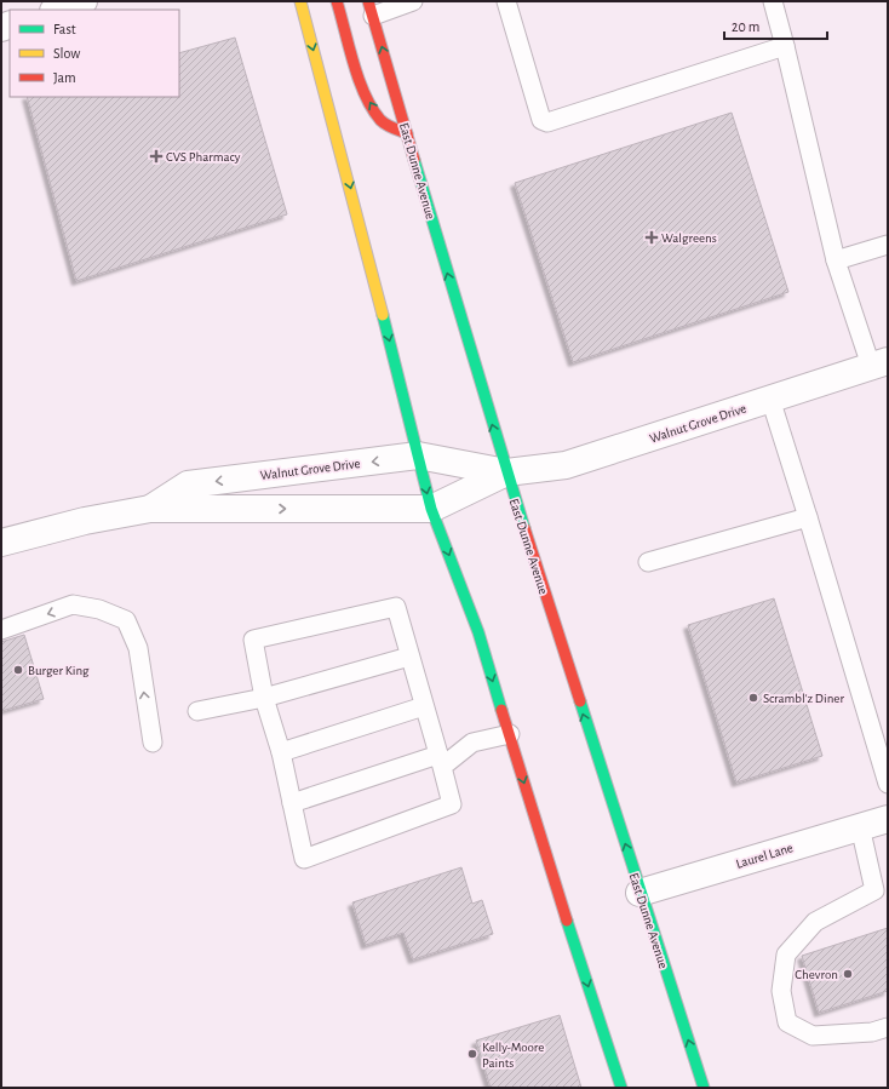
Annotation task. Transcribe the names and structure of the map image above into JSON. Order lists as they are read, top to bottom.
{
  "streets": {
    "main road": ["East Dunne Avenue"],
    "street": ["Walnut Grove Drive", "Laurel Lane"]
  },
  "crossings": [
    ["East Dunne Avenue", "Walnut Grove Drive"],
    ["East Dunne Avenue", "Laurel Lane"]
  ],
  "places": {
    "health": ["CVS Pharmacy", "Walgreens"],
    "other": [
      "Burger King",
      "Scrambl'z Diner",
      "Chevron",
      "Kelly-Moore Paints"
    ]
  },
  "legend": ["Fast", "Slow", "Jam"],
  "scale_bar": "20 m"
}
